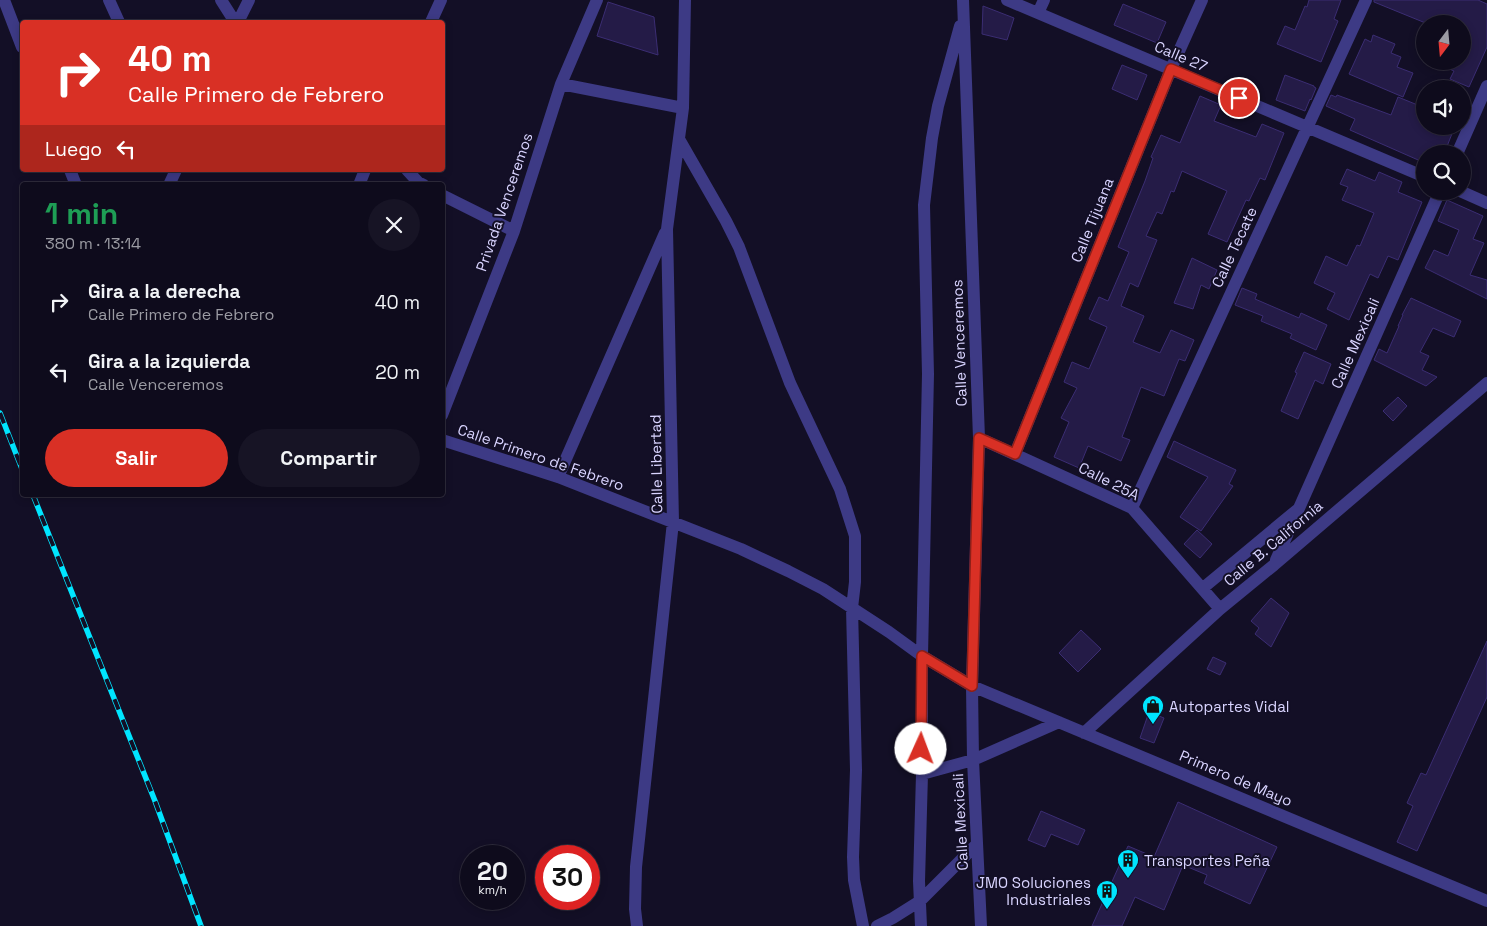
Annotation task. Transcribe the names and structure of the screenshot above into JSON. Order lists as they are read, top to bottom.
{
  "streets": {
    "street": [
      "Calle 27",
      "Privada Venceremos",
      "Calle Tijuana",
      "Calle Tecate",
      "Calle Venceremos",
      "Calle Mexicali",
      "Calle Primero de Febrero",
      "Calle Libertad",
      "Calle 25A",
      "Calle B. California",
      "Primero de Mayo"
    ]
  },
  "crossings": [
    ["Calle 27", "Calle Tijuana"],
    ["Calle 27", "Calle Tecate"],
    ["Calle Tijuana", "Calle 25A"],
    ["Calle Tecate", "Calle 25A"],
    ["Calle Venceremos", "Calle Mexicali"],
    ["Calle Venceremos", "Calle Primero de Febrero"],
    ["Calle Venceremos", "Calle 25A"],
    ["Calle Venceremos", "Primero de Mayo"],
    ["Calle Mexicali", "Calle Primero de Febrero"],
    ["Calle Mexicali", "Calle 25A"],
    ["Calle Mexicali", "Calle B. California"],
    ["Calle Mexicali", "Primero de Mayo"],
    ["Calle Primero de Febrero", "Calle Libertad"],
    ["Calle Primero de Febrero", "Primero de Mayo"],
    ["Calle 25A", "Calle B. California"],
    ["Calle B. California", "Primero de Mayo"]
  ],
  "places": {
    "shop": ["Autopartes Vidal"],
    "building": ["Transportes Peña", "JMO Soluciones Industriales"]
  },
  "north": "bottom",
  "page": {
    "turn": ["40 m", "Calle Primero de Febrero"],
    "then": "Luego",
    "heading": ["1 min", "380 m · 13:14"],
    "list": [
      {
        "name": "Gira a la derecha",
        "note": "Calle Primero de Febrero",
        "value": "40 m"
      },
      {
        "name": "Gira a la izquierda",
        "note": "Calle Venceremos",
        "value": "20 m"
      }
    ],
    "buttons": ["Salir", "Compartir"],
    "speed": "20 km/h",
    "limit": "30"
  }
}
